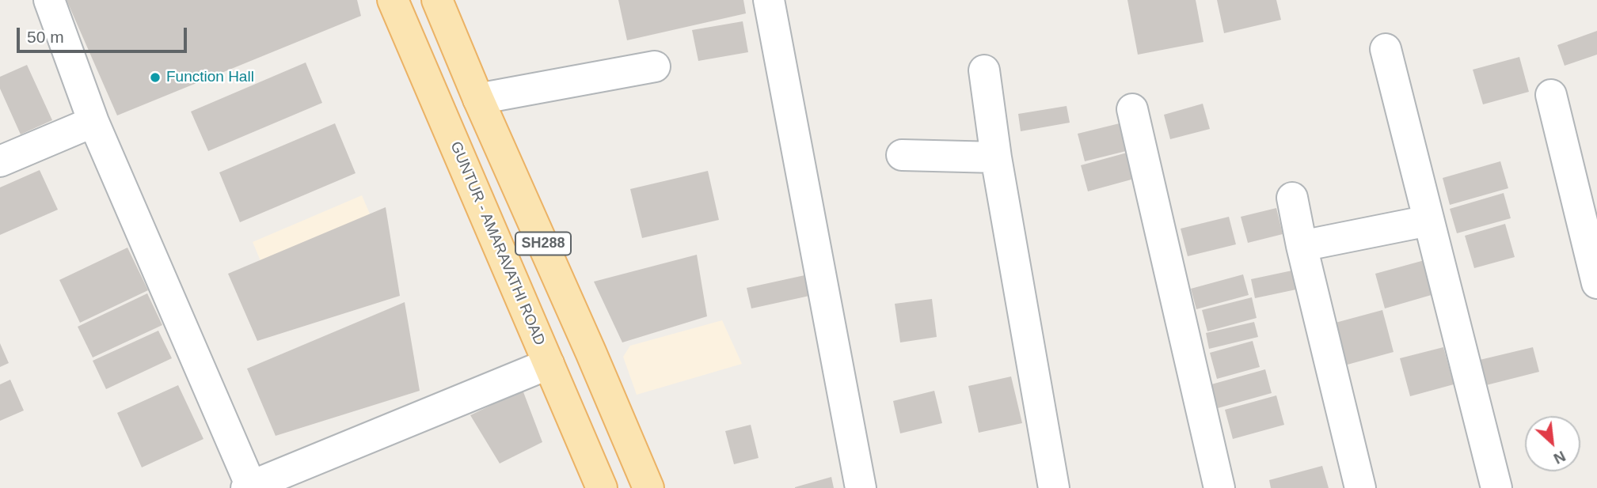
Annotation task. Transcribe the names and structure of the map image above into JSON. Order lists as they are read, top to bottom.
{
  "streets": {
    "main road": ["GUNTUR - AMARAVATHI ROAD", "SH288"]
  },
  "places": ["Function Hall"],
  "scale_bar": "50 m",
  "north": "bottom right"
}
